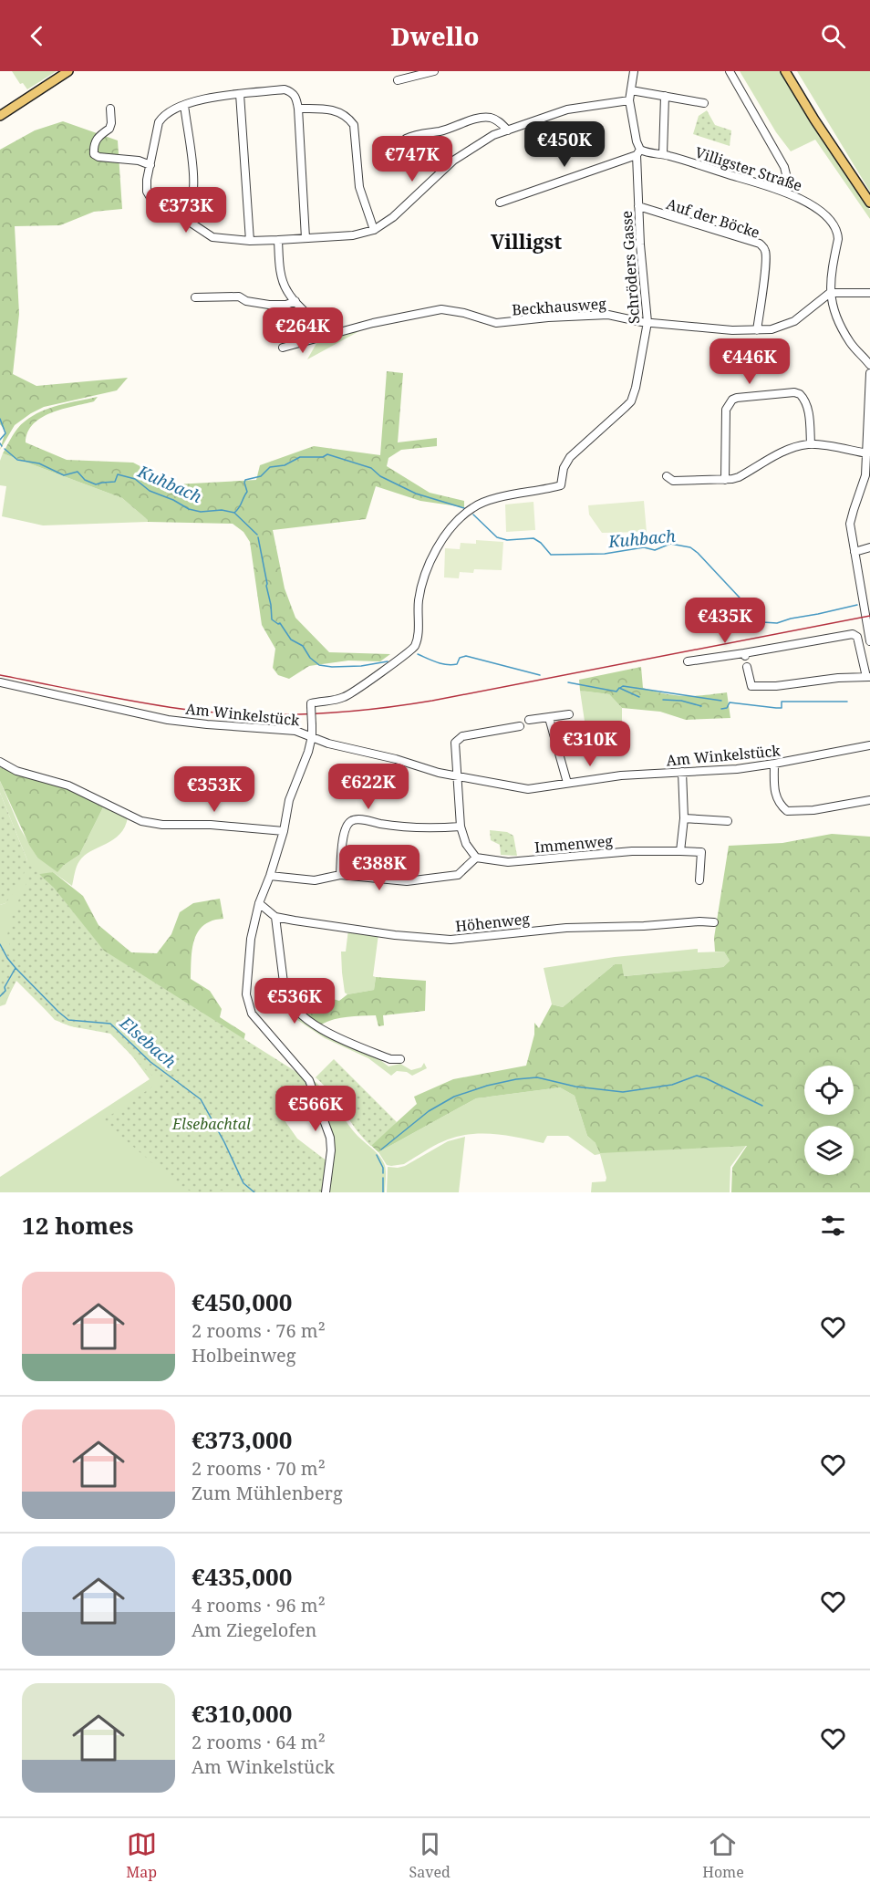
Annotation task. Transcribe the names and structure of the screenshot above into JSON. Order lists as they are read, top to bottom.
{
  "streets": {
    "street": [
      "Villigster Straße",
      "Auf der Böcke",
      "Schröders Gasse",
      "Beckhausweg",
      "Am Winkelstück",
      "Immenweg",
      "Höhenweg"
    ]
  },
  "crossings": [
    ["Villigster Straße", "Schröders Gasse"],
    ["Villigster Straße", "Beckhausweg"],
    ["Auf der Böcke", "Schröders Gasse"],
    ["Auf der Böcke", "Beckhausweg"],
    ["Schröders Gasse", "Beckhausweg"],
    ["Schröders Gasse", "Am Winkelstück"]
  ],
  "districts": ["Villigst"],
  "water": ["Kuhbach", "Elsebach"],
  "parks": ["Elsebachtal"],
  "page": {
    "header": "Dwello",
    "price": [
      "€450K",
      "€747K",
      "€373K",
      "€264K",
      "€446K",
      "€435K",
      "€310K",
      "€622K",
      "€353K",
      "€388K",
      "€536K",
      "€566K"
    ],
    "heading": "12 homes",
    "list": [
      {
        "name": "€450,000",
        "note": "2 rooms · 76 m² · Holbeinweg"
      },
      {
        "name": "€373,000",
        "note": "2 rooms · 70 m² · Zum Mühlenberg"
      },
      {
        "name": "€435,000",
        "note": "4 rooms · 96 m² · Am Ziegelofen"
      },
      {
        "name": "€310,000",
        "note": "2 rooms · 64 m² · Am Winkelstück"
      }
    ],
    "tabs": ["Map", "Saved", "Home"]
  }
}
